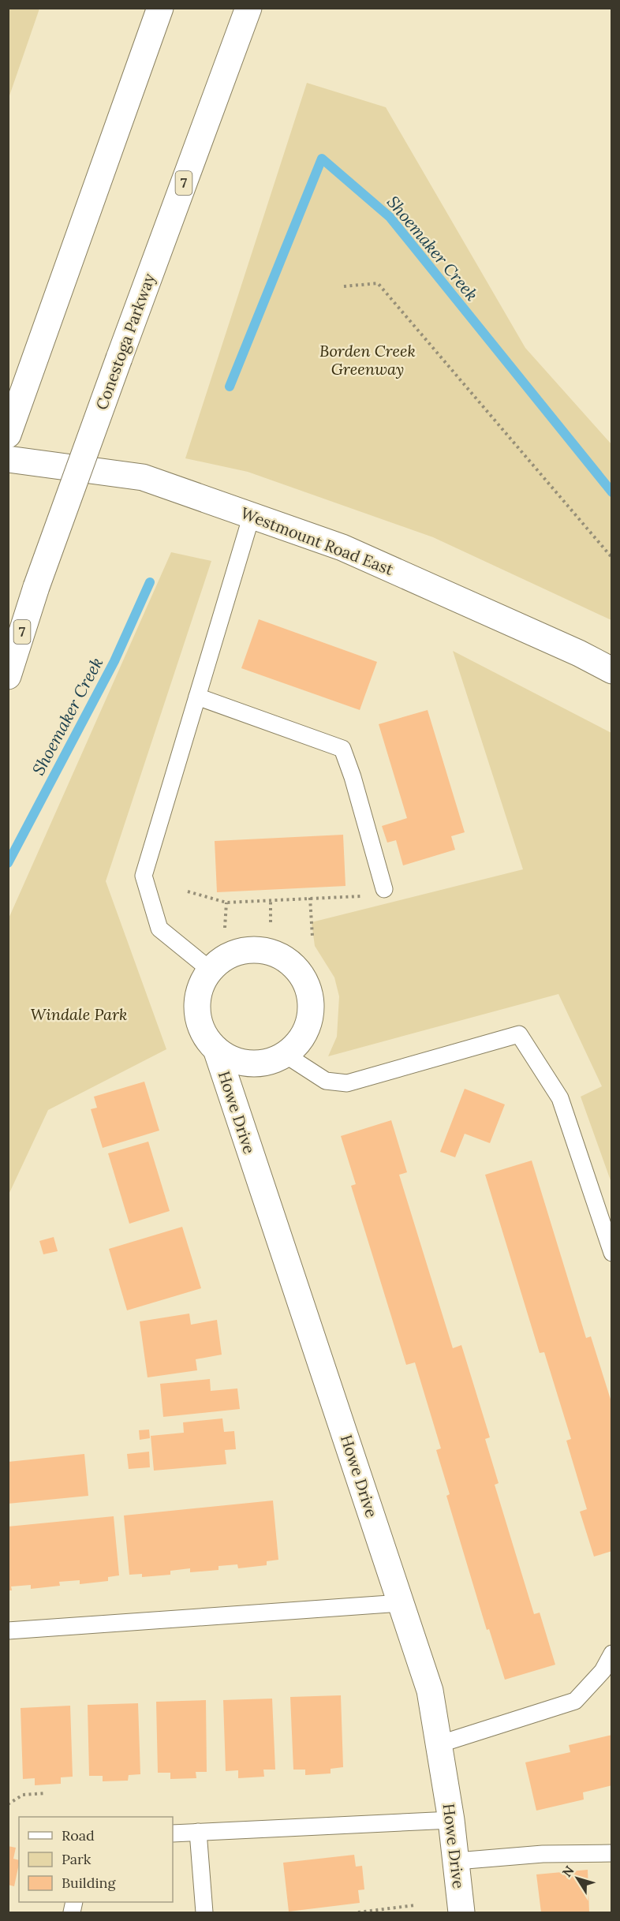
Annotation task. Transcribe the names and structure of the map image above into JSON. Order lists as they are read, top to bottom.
{
  "streets": {
    "main road": [
      "7",
      "Conestoga Parkway",
      "Westmount Road East",
      "Howe Drive"
    ]
  },
  "water": ["Shoemaker Creek"],
  "parks": ["Borden Creek Greenway", "Windale Park"],
  "legend": ["Road", "Park", "Building"],
  "north": "top left"
}
